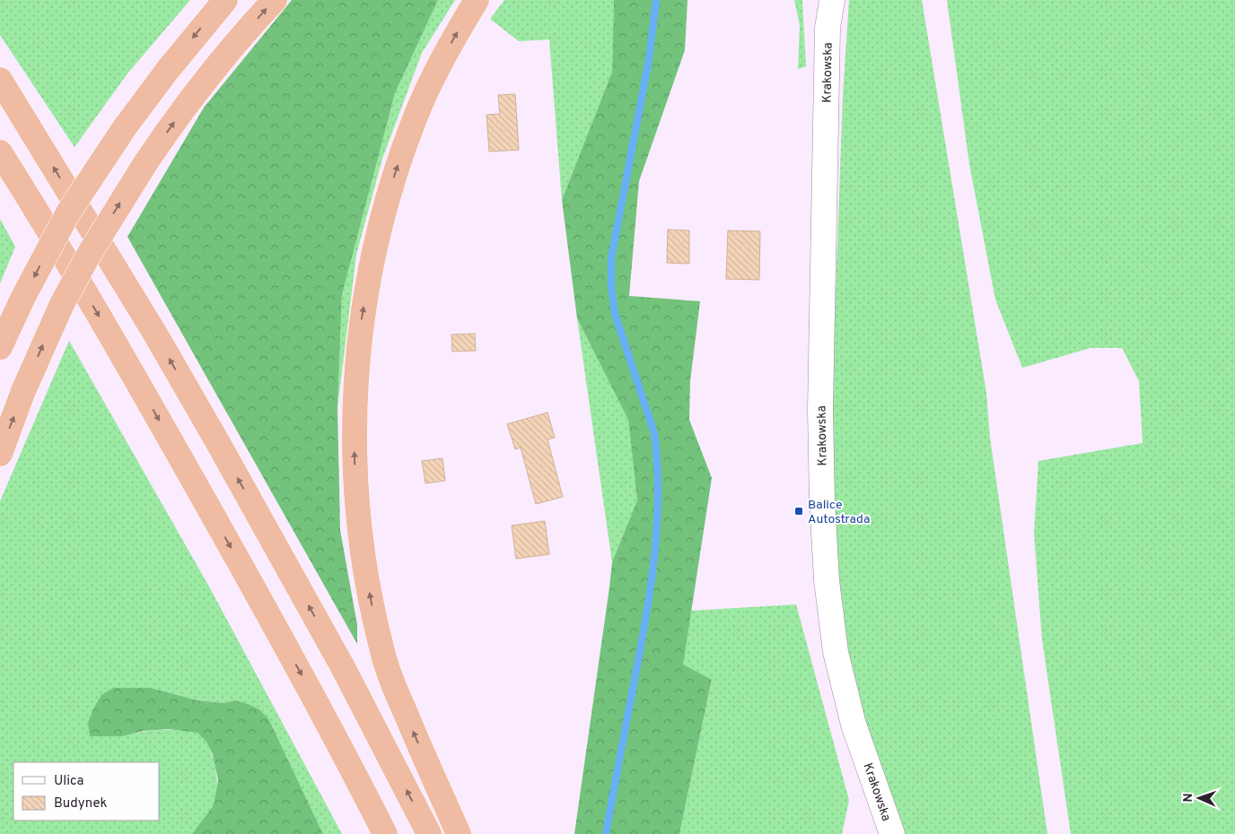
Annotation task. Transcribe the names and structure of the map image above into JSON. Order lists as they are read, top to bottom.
{
  "streets": {
    "street": ["Krakowska"]
  },
  "places": {
    "transit": ["Balice Autostrada"]
  },
  "legend": ["Ulica", "Budynek"],
  "north": "left"
}
